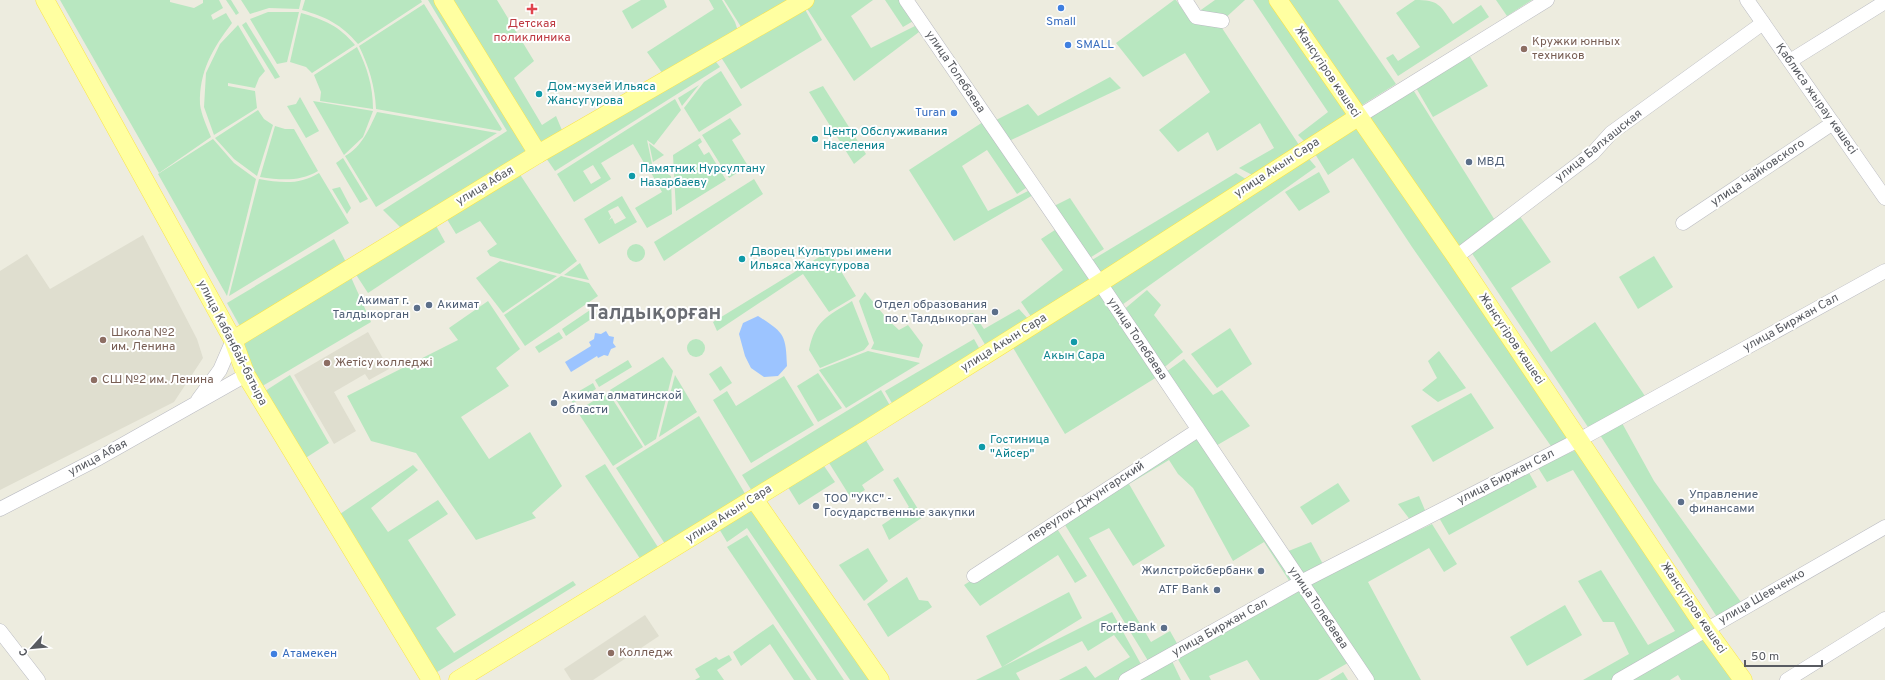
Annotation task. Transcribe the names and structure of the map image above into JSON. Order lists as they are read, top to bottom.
{
  "streets": {
    "main road": [
      "Жансүгіров көшесі",
      "улица Акын Сара",
      "улица Абая",
      "улица Кабанбай-батыра"
    ],
    "street": [
      "улица Толебаева",
      "Қаблиса жырау көшесі",
      "улица Балхашская",
      "улица Чайковского",
      "улица Биржан Сал",
      "переулок Джунгарский",
      "улица Шевченко"
    ]
  },
  "crossings": [
    ["улица Толебаева", "улица Акын Сара"],
    ["улица Толебаева", "улица Биржан Сал"],
    ["улица Толебаева", "переулок Джунгарский"],
    ["Жансүгіров көшесі", "улица Балхашская"],
    ["Жансүгіров көшесі", "улица Акын Сара"],
    ["Жансүгіров көшесі", "улица Биржан Сал"],
    ["Жансүгіров көшесі", "улица Шевченко"],
    ["Қаблиса жырау көшесі", "улица Балхашская"],
    ["Қаблиса жырау көшесі", "улица Чайковского"],
    ["улица Абая", "улица Кабанбай-батыра"]
  ],
  "districts": ["Талдықорған"],
  "places": {
    "other": [
      "Small",
      "SMALL",
      "Кружки юнных техников",
      "Дом-музей Ильяса Жансугурова",
      "Turan",
      "Центр Обслуживания Населения",
      "МВД",
      "Памятник Нурсултану Назарбаеву",
      "Дворец Культуры имени Ильяса Жансугурова",
      "Акимат",
      "Акимат г. Талдыкорган",
      "Отдел образования по г. Талдыкорган",
      "Школа №2 им. Ленина",
      "Акын Сара",
      "Жетісу колледжі",
      "СШ №2 им. Ленина",
      "Акимат алматинской области",
      "Гостиница \"Айсер\"",
      "Управление финансами",
      "ТОО \"УКС\" - Государственные закупки",
      "Жилстройсбербанк",
      "ATF Bank",
      "ForteBank",
      "Колледж",
      "Атамекен"
    ],
    "health": ["Детская поликлиника"]
  },
  "scale_bar": "50 m",
  "north": "bottom left"
}
